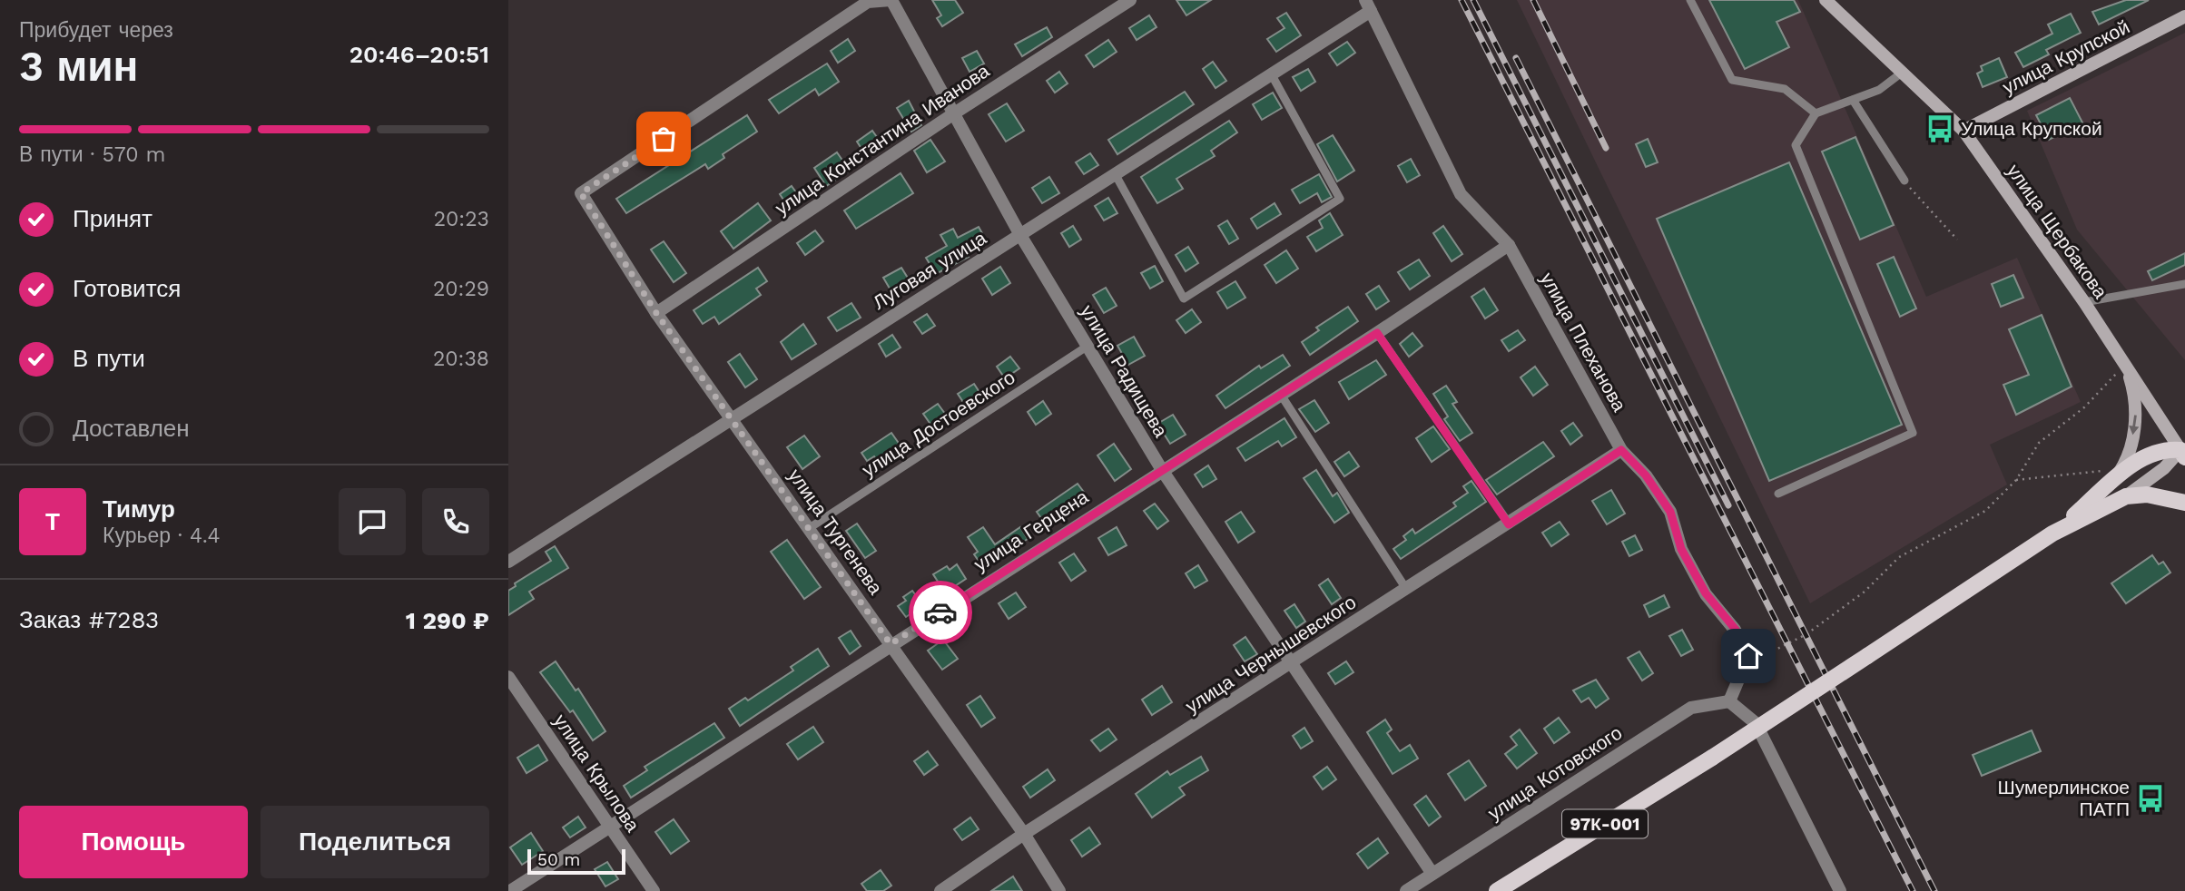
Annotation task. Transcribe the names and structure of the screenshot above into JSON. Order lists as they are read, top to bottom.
{
  "streets": {
    "main road": ["улица Крупской", "улица Щербакова", "97К-001"],
    "street": [
      "улица Константина Иванова",
      "Луговая улица",
      "улица Плеханова",
      "улица Радищева",
      "улица Герцена",
      "улица Тургенева",
      "улица Чернышевского",
      "улица Крылова",
      "улица Котовского"
    ],
    "lane": ["улица Достоевского"]
  },
  "crossings": [
    ["улица Крупской", "улица Щербакова"],
    ["улица Константина Иванова", "улица Радищева"],
    ["улица Константина Иванова", "улица Тургенева"],
    ["улица Щербакова", "97К-001"],
    ["Луговая улица", "улица Плеханова"],
    ["Луговая улица", "улица Радищева"],
    ["Луговая улица", "улица Тургенева"],
    ["улица Плеханова", "улица Герцена"],
    ["улица Плеханова", "улица Чернышевского"],
    ["улица Радищева", "улица Достоевского"],
    ["улица Радищева", "улица Герцена"],
    ["улица Радищева", "улица Тургенева"],
    ["улица Радищева", "улица Чернышевского"],
    ["улица Радищева", "улица Котовского"],
    ["улица Достоевского", "улица Тургенева"],
    ["улица Герцена", "улица Тургенева"],
    ["улица Герцена", "улица Крылова"],
    ["улица Тургенева", "улица Чернышевского"]
  ],
  "places": {
    "bus stop": ["Улица Крупской", "Шумерлинское ПАТП"]
  },
  "scale_bar": "50 m",
  "page": {
    "heading": ["3 мин", "Прибудет через", "20:46–20:51"],
    "panel": [
      "Тимур",
      "Курьер · 4.4",
      "Заказ #7283",
      "1 290 ₽"
    ],
    "bar": "В пути · 570 m",
    "list": [
      ["Принят", "20:23"],
      ["Готовится", "20:29"],
      ["В пути", "20:38"],
      "Доставлен"
    ],
    "round": "Т",
    "buttons": ["Помощь", "Поделиться"],
    "scale": "50 m"
  }
}
